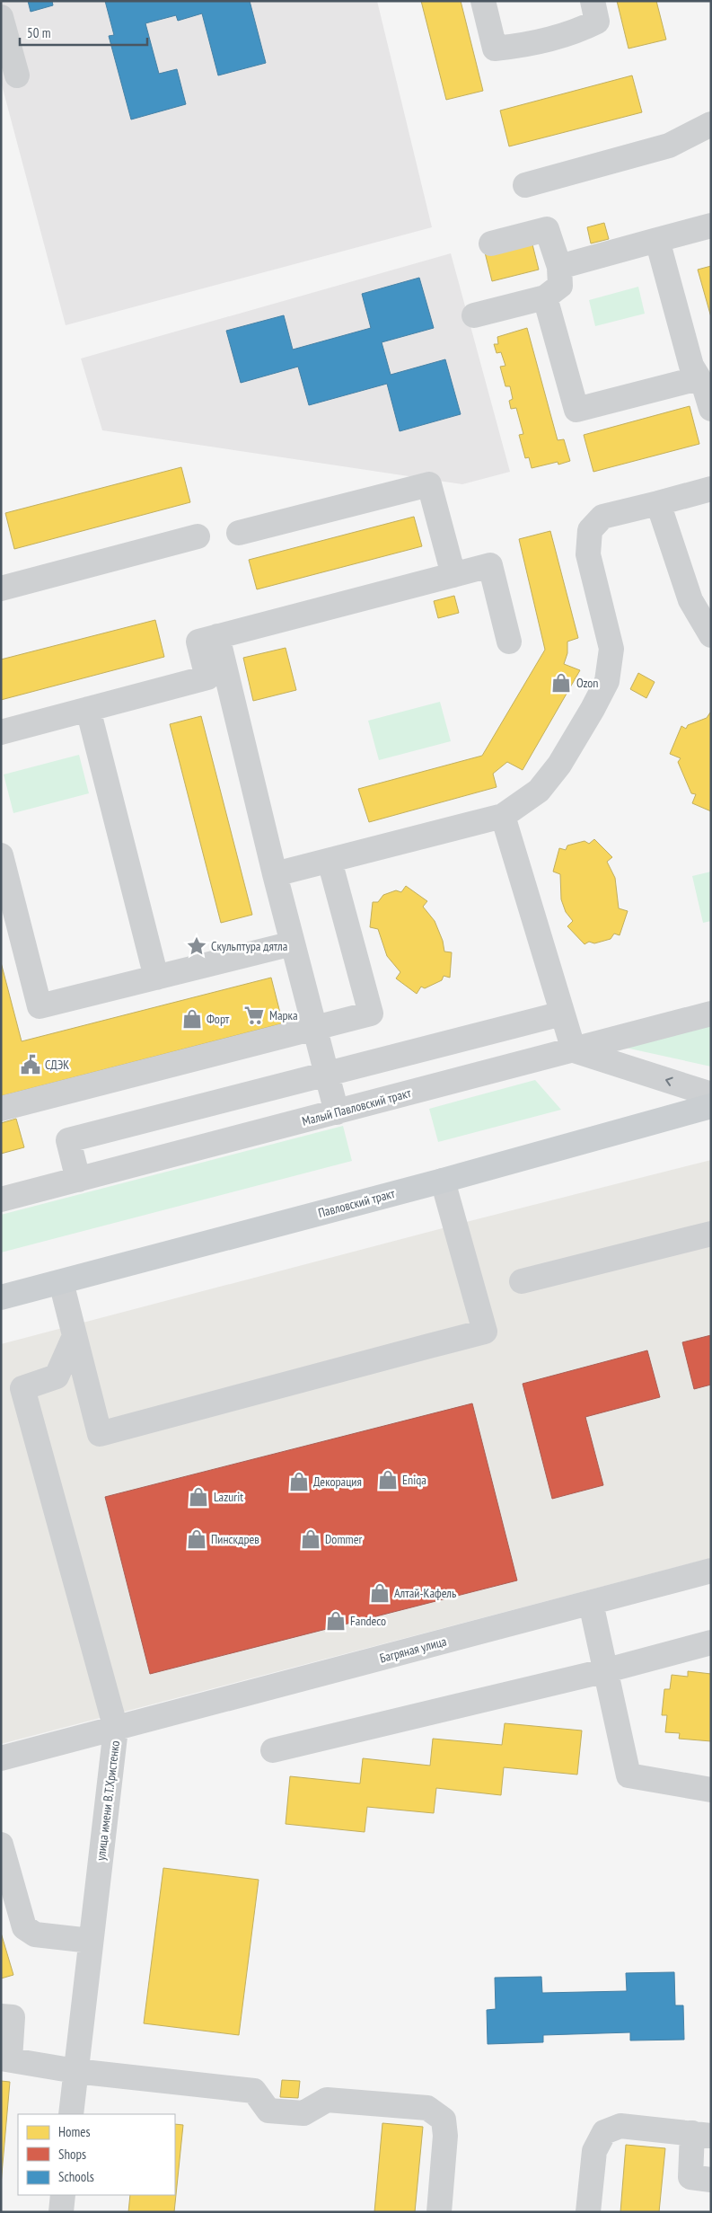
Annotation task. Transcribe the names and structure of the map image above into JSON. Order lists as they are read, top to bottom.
{
  "streets": {
    "main road": ["Павловский тракт"],
    "street": ["Малый Павловский тракт", "Багряная улица", "улица имени В.Т.Христенко"]
  },
  "crossings": [
    ["Багряная улица", "улица имени В.Т.Христенко"]
  ],
  "places": {
    "shop": [
      "Ozon",
      "Форт",
      "Eniqa",
      "Декорация",
      "Lazurit",
      "Пинскдрев",
      "Dommer",
      "Алтай-Кафель",
      "Fandeco"
    ],
    "place": ["Скульптура дятла"],
    "supermarket": ["Марка"],
    "public building": ["СДЭК"]
  },
  "legend": ["Homes", "Shops", "Schools"],
  "scale_bar": "50 m"
}
